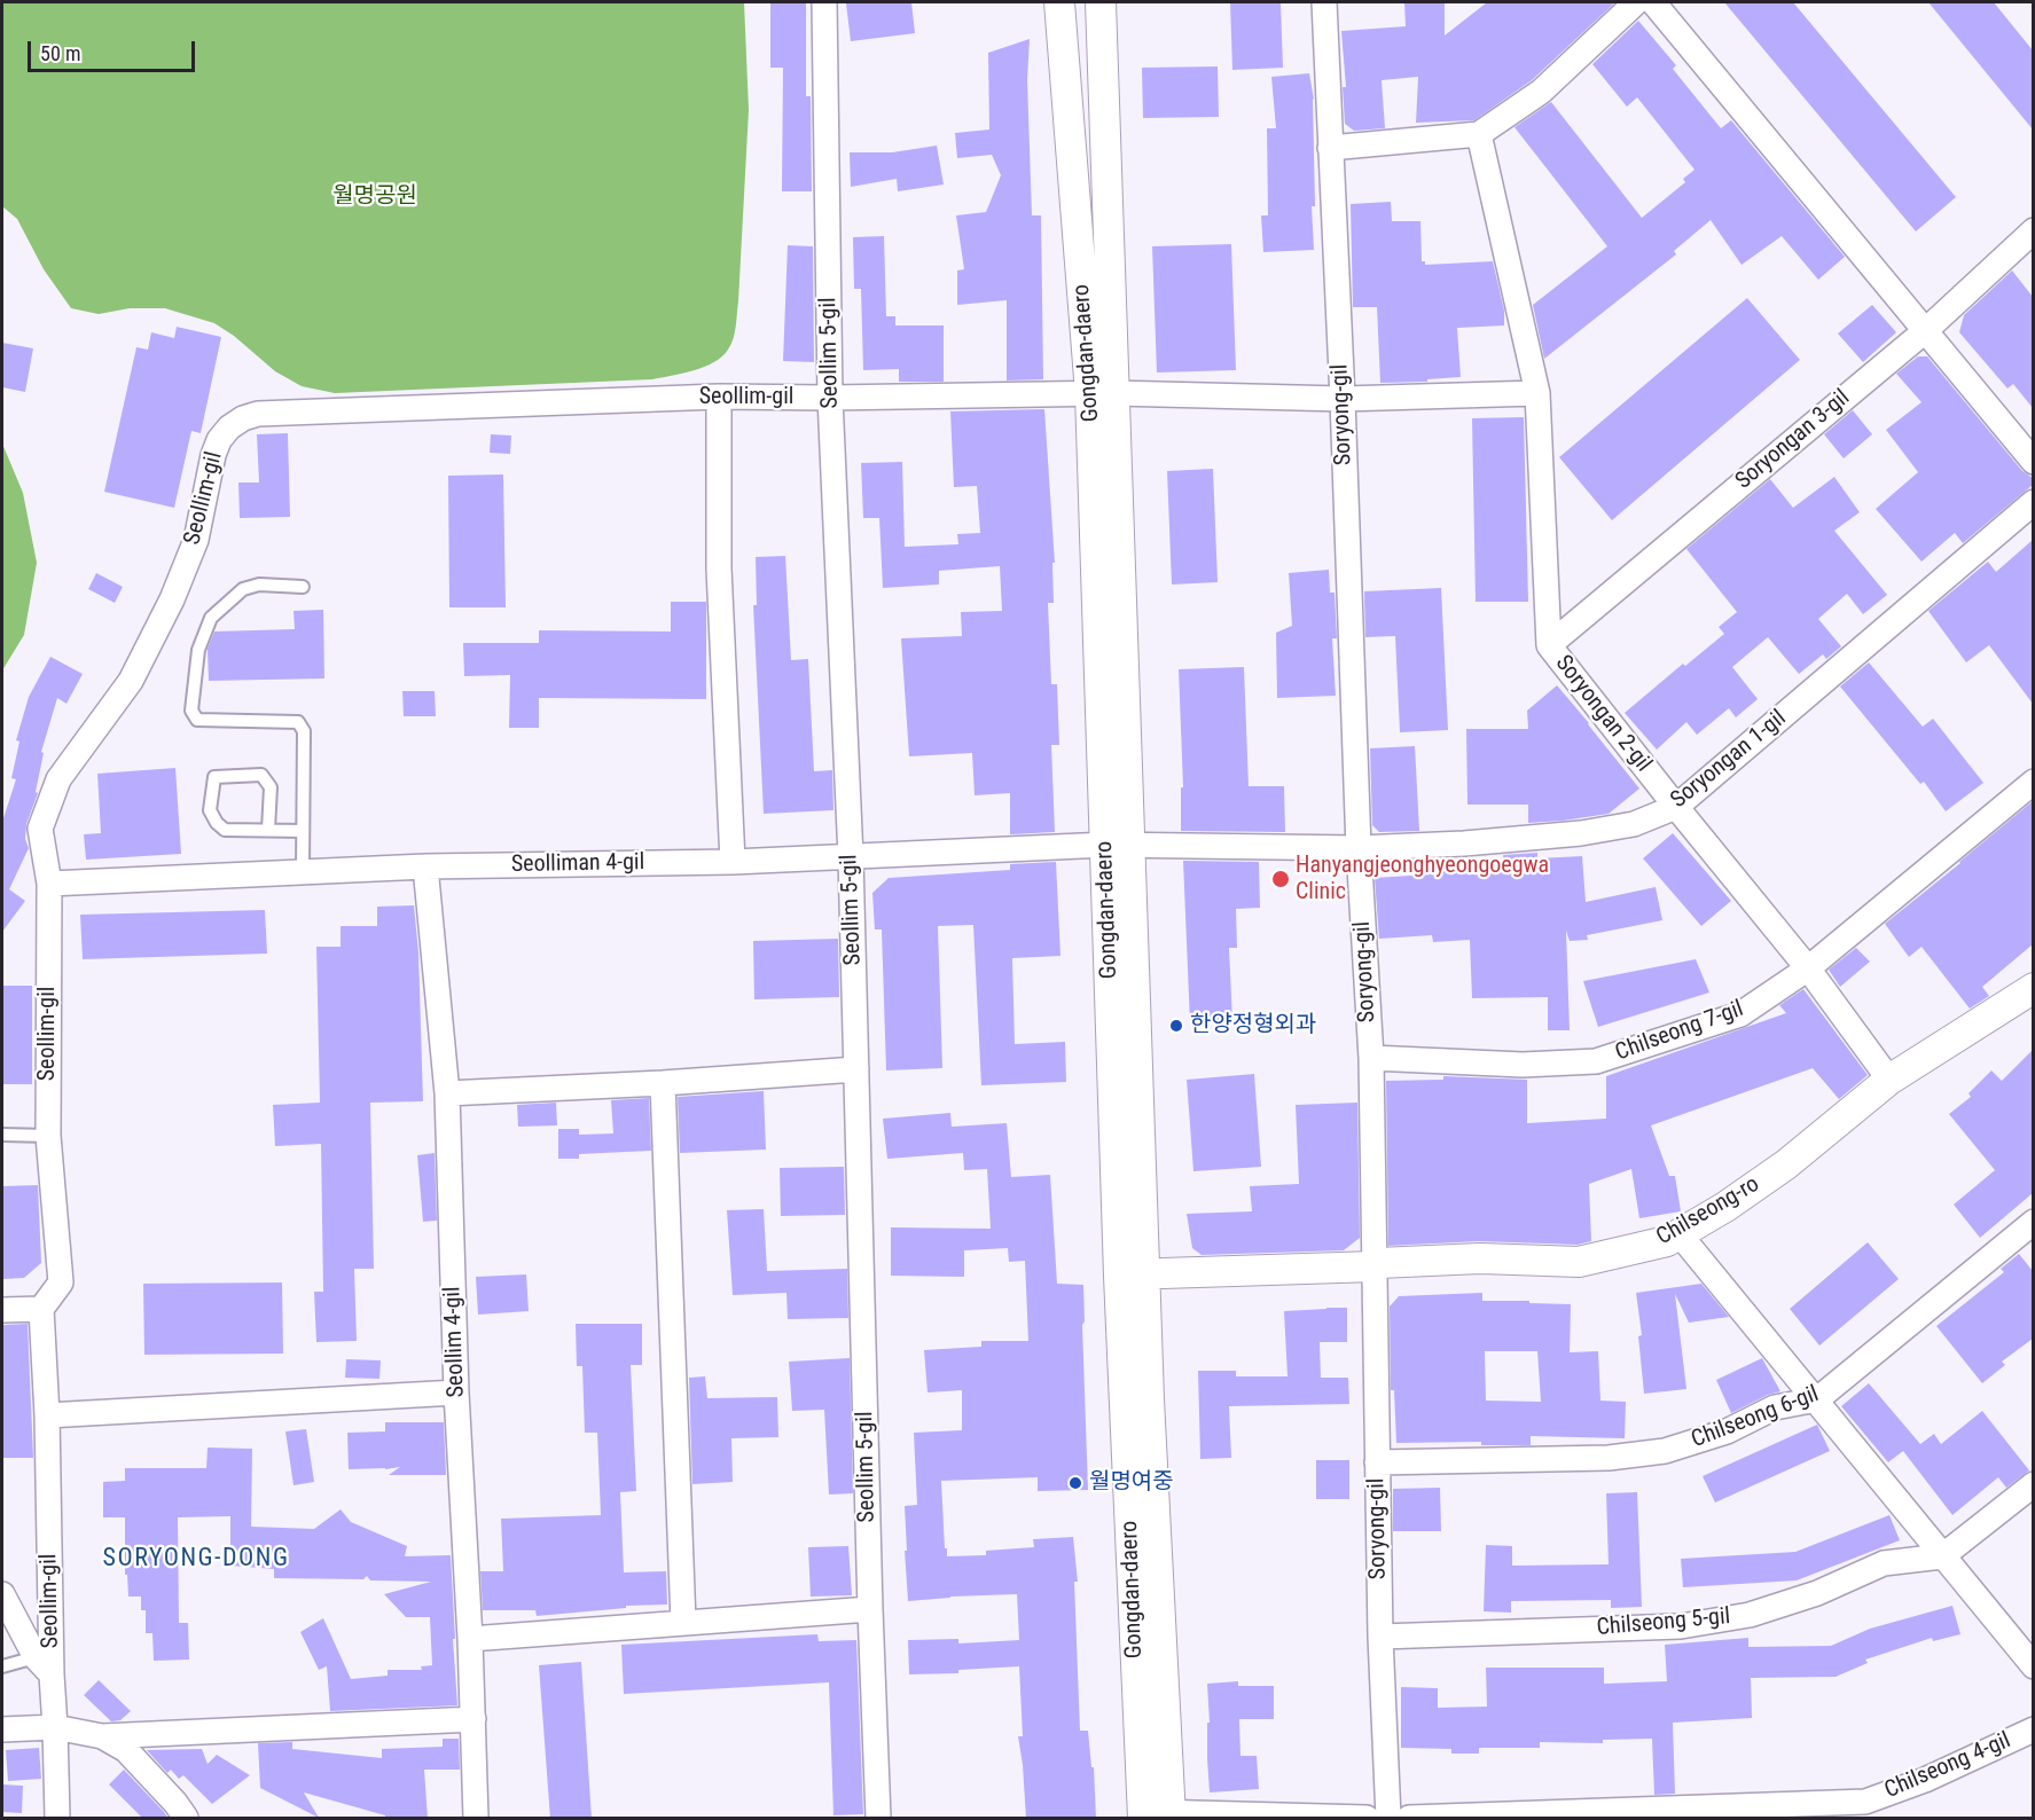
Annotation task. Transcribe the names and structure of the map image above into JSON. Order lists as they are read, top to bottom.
{
  "streets": {
    "street": [
      "Seollim 5-gil",
      "Gongdan-daero",
      "Seollim-gil",
      "Soryong-gil",
      "Soryongan 3-gil",
      "Soryongan 2-gil",
      "Soryongan 1-gil",
      "Seolliman 4-gil",
      "Chilseong 7-gil",
      "Chilseong-ro",
      "Seollim 4-gil",
      "Chilseong 6-gil",
      "Chilseong 5-gil",
      "Chilseong 4-gil"
    ]
  },
  "crossings": [
    ["Seollim 5-gil", "Seollim-gil"],
    ["Seollim 5-gil", "Seolliman 4-gil"],
    ["Gongdan-daero", "Seollim-gil"],
    ["Gongdan-daero", "Soryongan 1-gil"],
    ["Gongdan-daero", "Seolliman 4-gil"],
    ["Gongdan-daero", "Chilseong-ro"],
    ["Seollim-gil", "Soryong-gil"],
    ["Seollim-gil", "Soryongan 2-gil"],
    ["Seollim-gil", "Seolliman 4-gil"],
    ["Soryong-gil", "Soryongan 1-gil"],
    ["Soryong-gil", "Chilseong 7-gil"],
    ["Soryong-gil", "Chilseong-ro"],
    ["Soryong-gil", "Chilseong 6-gil"],
    ["Soryong-gil", "Chilseong 5-gil"],
    ["Soryongan 3-gil", "Soryongan 2-gil"],
    ["Soryongan 2-gil", "Soryongan 1-gil"],
    ["Soryongan 2-gil", "Chilseong 7-gil"],
    ["Soryongan 2-gil", "Chilseong-ro"],
    ["Soryongan 1-gil", "Seolliman 4-gil"],
    ["Seolliman 4-gil", "Seollim 4-gil"]
  ],
  "districts": ["SORYONG-DONG"],
  "parks": ["월명공원"],
  "places": ["Hanyangjeonghyeongoegwa Clinic", "한양정형외과", "월명여중"],
  "scale_bar": "50 m"
}
